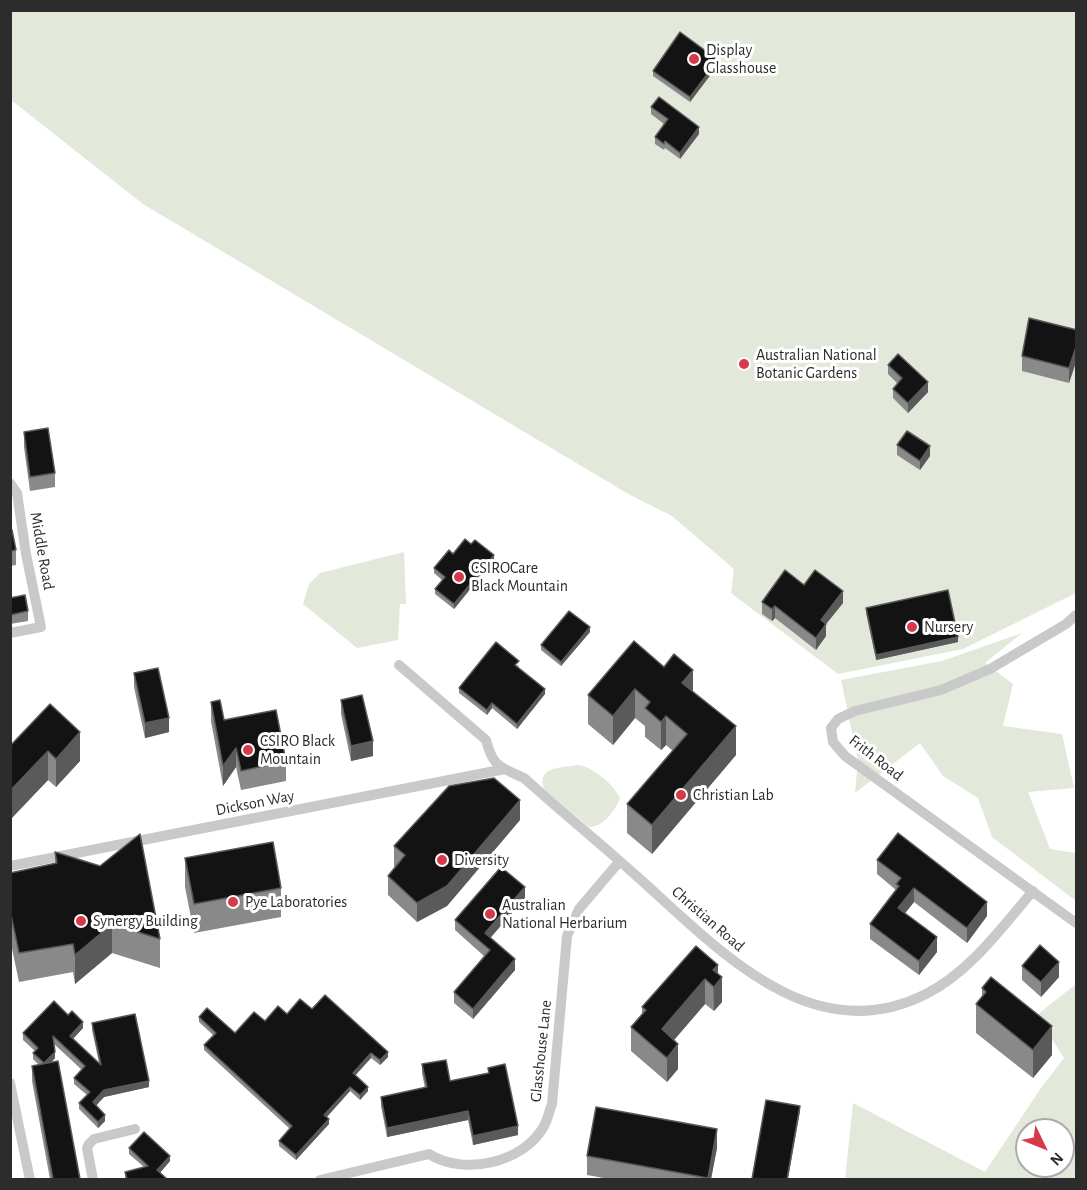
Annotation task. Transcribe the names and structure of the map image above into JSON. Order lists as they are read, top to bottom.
{
  "streets": {
    "street": [
      "Middle Road",
      "Frith Road",
      "Dickson Way",
      "Christian Road",
      "Glasshouse Lane"
    ]
  },
  "crossings": [
    ["Frith Road", "Christian Road"],
    ["Dickson Way", "Christian Road"],
    ["Christian Road", "Glasshouse Lane"]
  ],
  "places": [
    "Display Glasshouse",
    "Australian National Botanic Gardens",
    "CSIROCare Black Mountain",
    "Nursery",
    "CSIRO Black Mountain",
    "Christian Lab",
    "Diversity",
    "Pye Laboratories",
    "Australian National Herbarium",
    "Synergy Building"
  ],
  "north": "bottom right"
}
